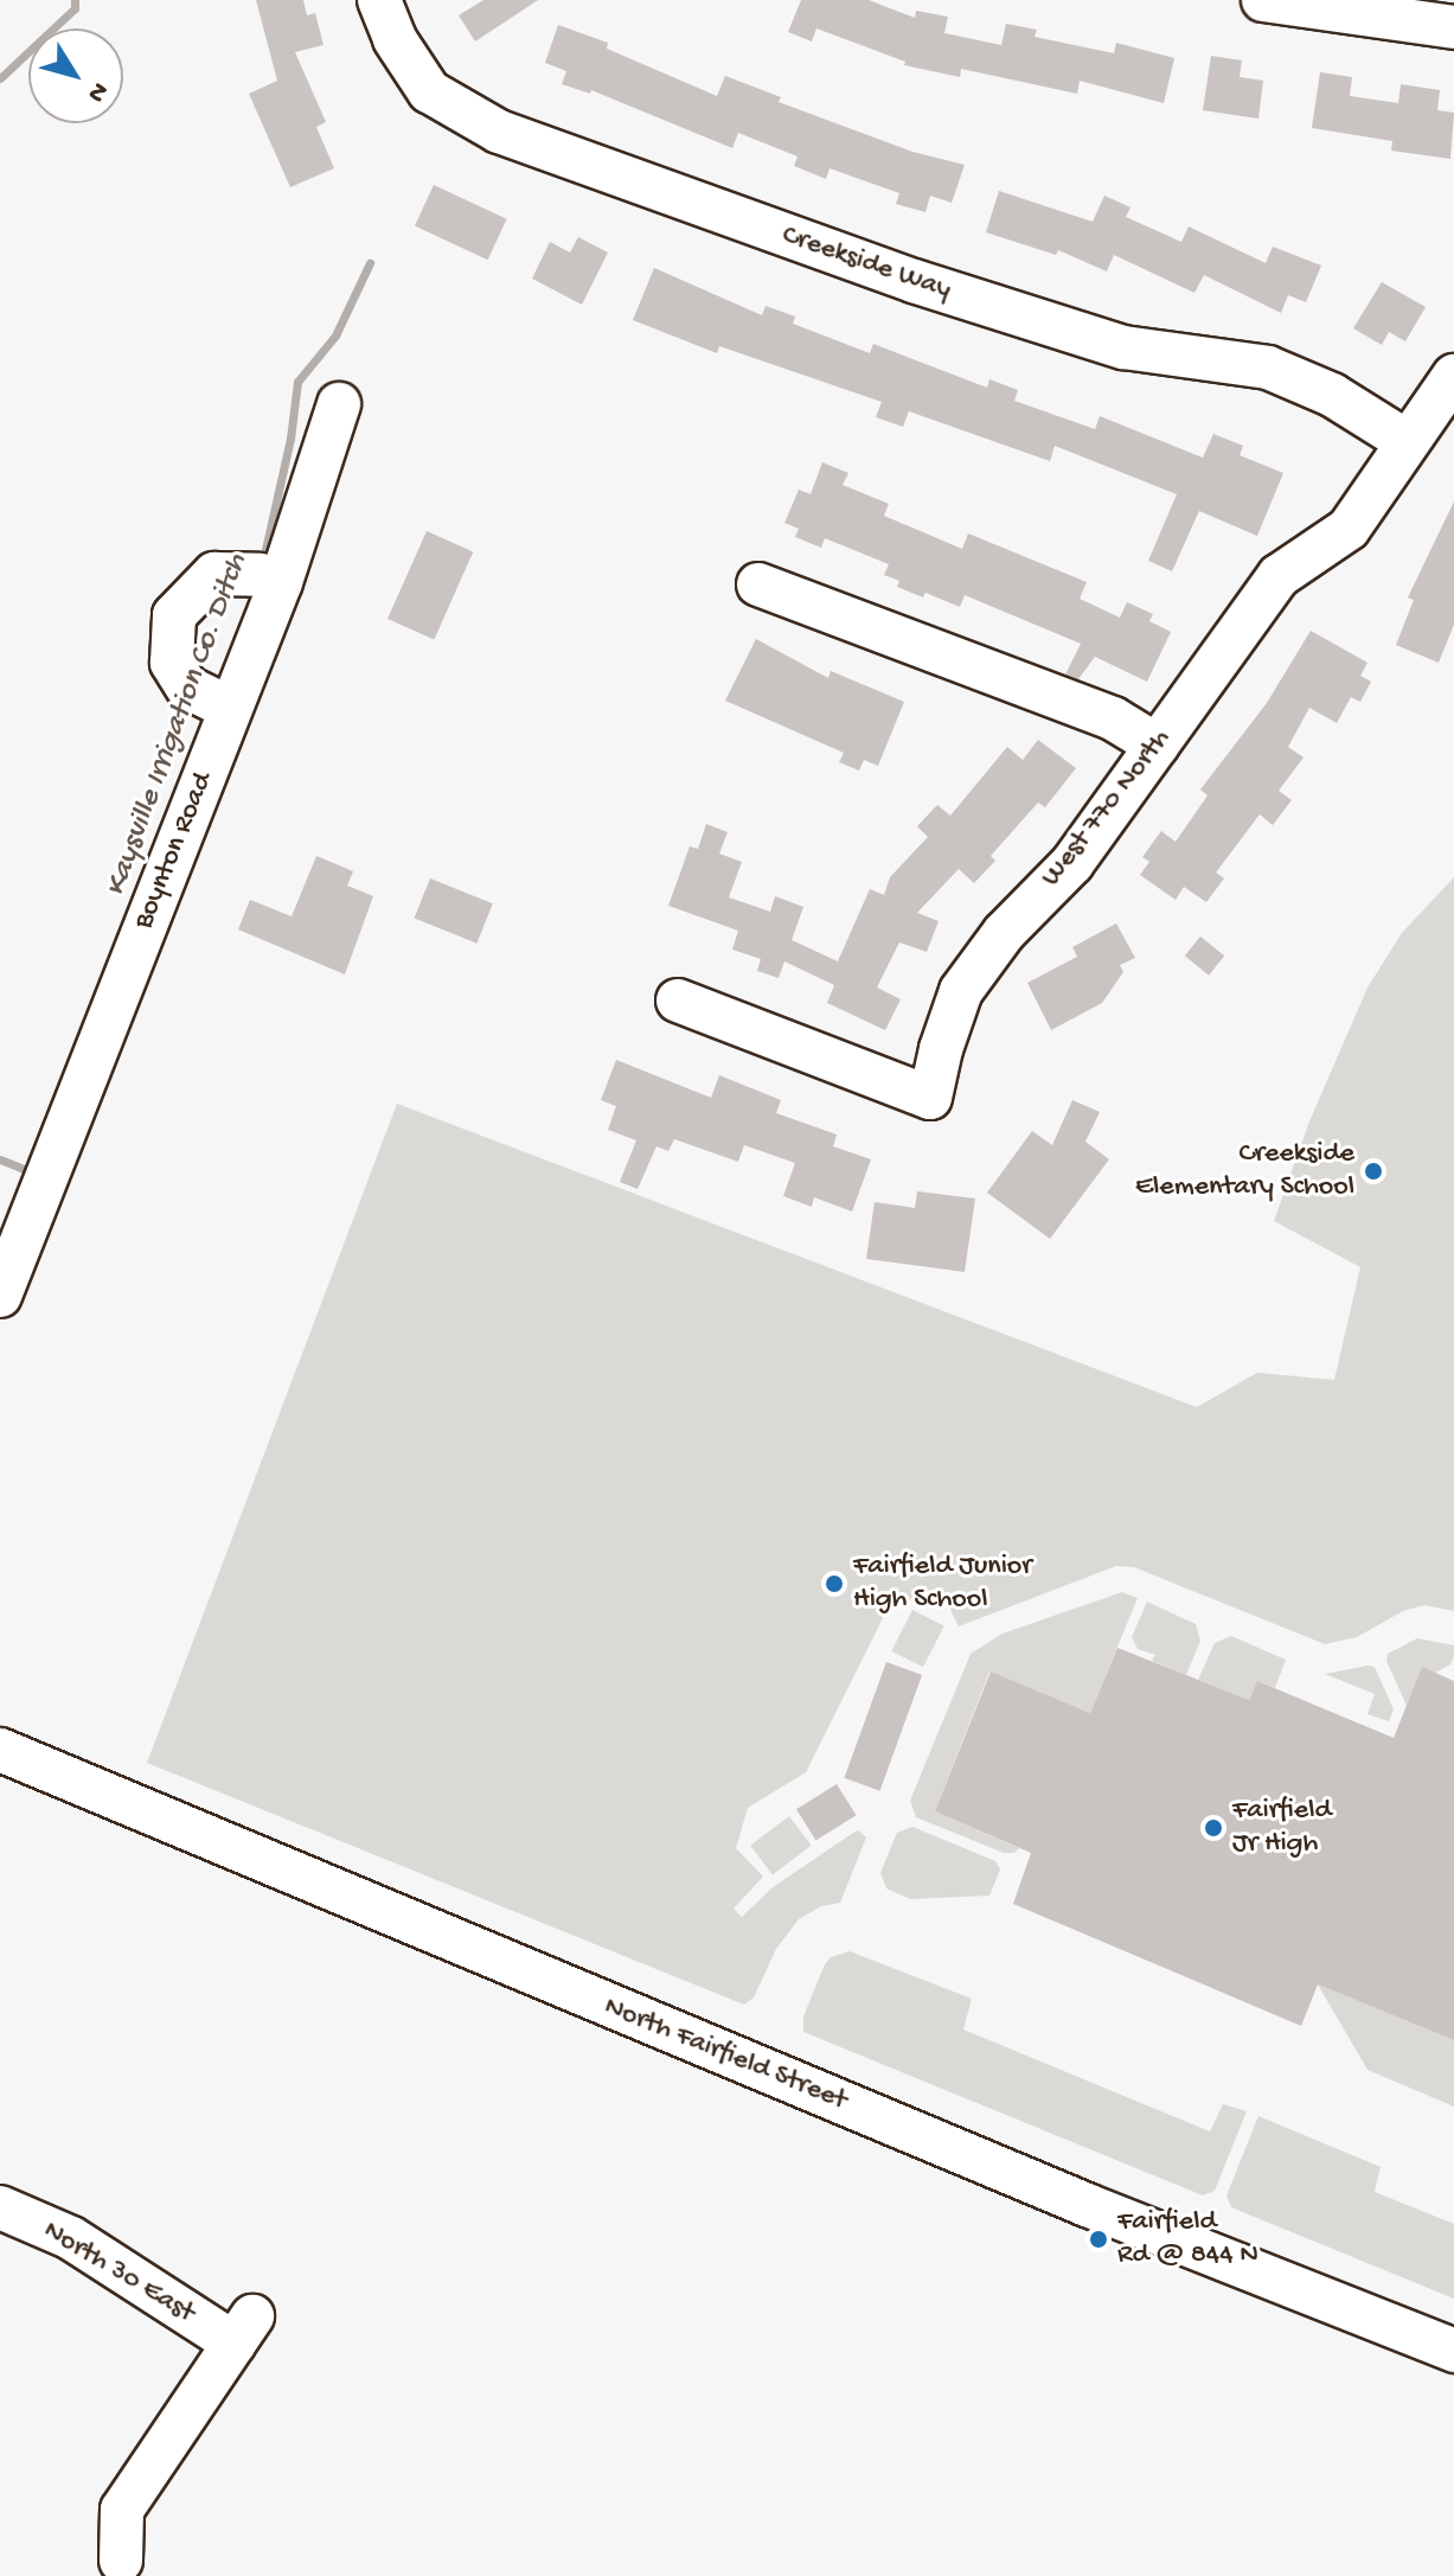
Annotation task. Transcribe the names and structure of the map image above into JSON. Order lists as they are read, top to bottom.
{
  "streets": {
    "street": [
      "Creekside Way",
      "West 770 North",
      "Boynton Road",
      "North Fairfield Street",
      "North 30 East"
    ]
  },
  "crossings": [
    ["Creekside Way", "West 770 North"]
  ],
  "water": ["Kaysville Irrigation Co. Ditch"],
  "places": [
    "Creekside Elementary School",
    "Fairfield Junior High School",
    "Fairfield Jr High",
    "Fairfield Rd @ 844 N"
  ],
  "north": "bottom right"
}
